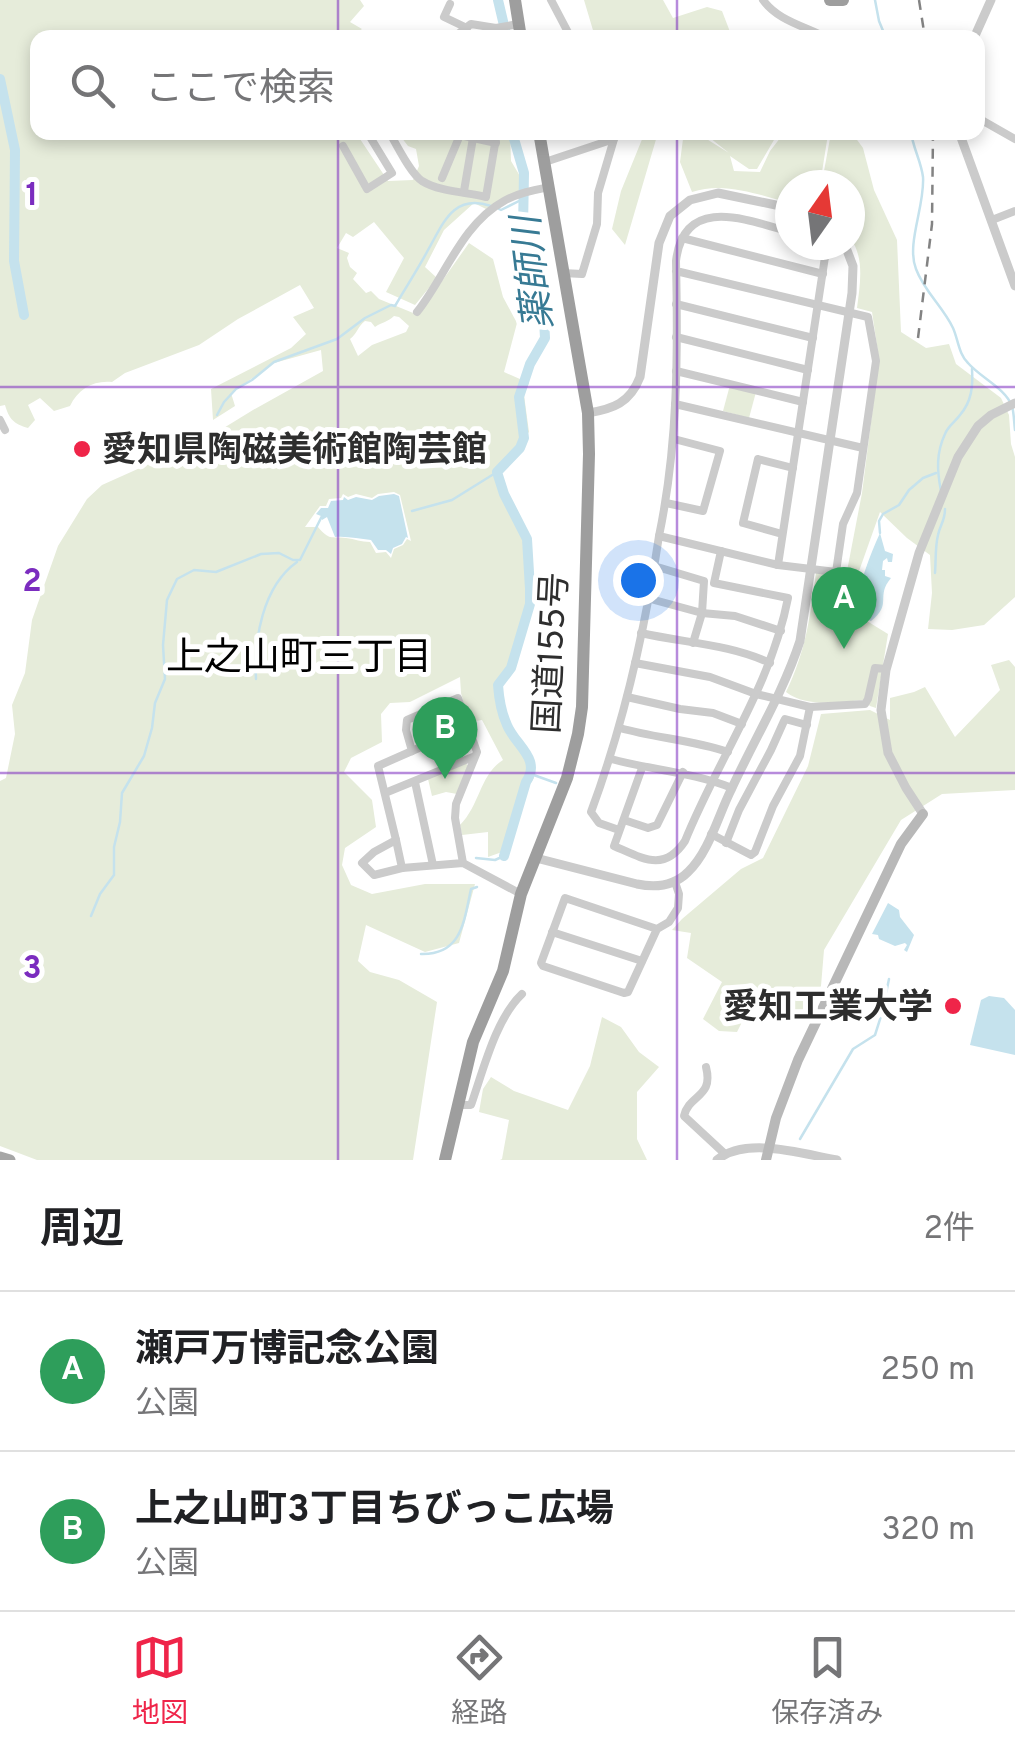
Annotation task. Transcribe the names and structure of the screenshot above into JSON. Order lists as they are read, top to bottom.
{
  "streets": {
    "highway": ["国道155号"]
  },
  "districts": ["上之山町三丁目"],
  "water": ["薬師川"],
  "places": ["愛知県陶磁美術館陶芸館", "愛知工業大学"],
  "north": "top",
  "page": {
    "search": "ここで検索",
    "pins": ["A", "B"],
    "heading": ["周辺", "2件"],
    "list": [
      {
        "mark": "A",
        "name": "瀬戸万博記念公園",
        "note": "公園",
        "value": "250 m"
      },
      {
        "mark": "B",
        "name": "上之山町3丁目ちびっこ広場",
        "note": "公園",
        "value": "320 m"
      }
    ],
    "nav": ["地図", "経路", "保存済み"]
  },
  "grid": {
    "rows": ["1", "2", "3"]
  }
}
